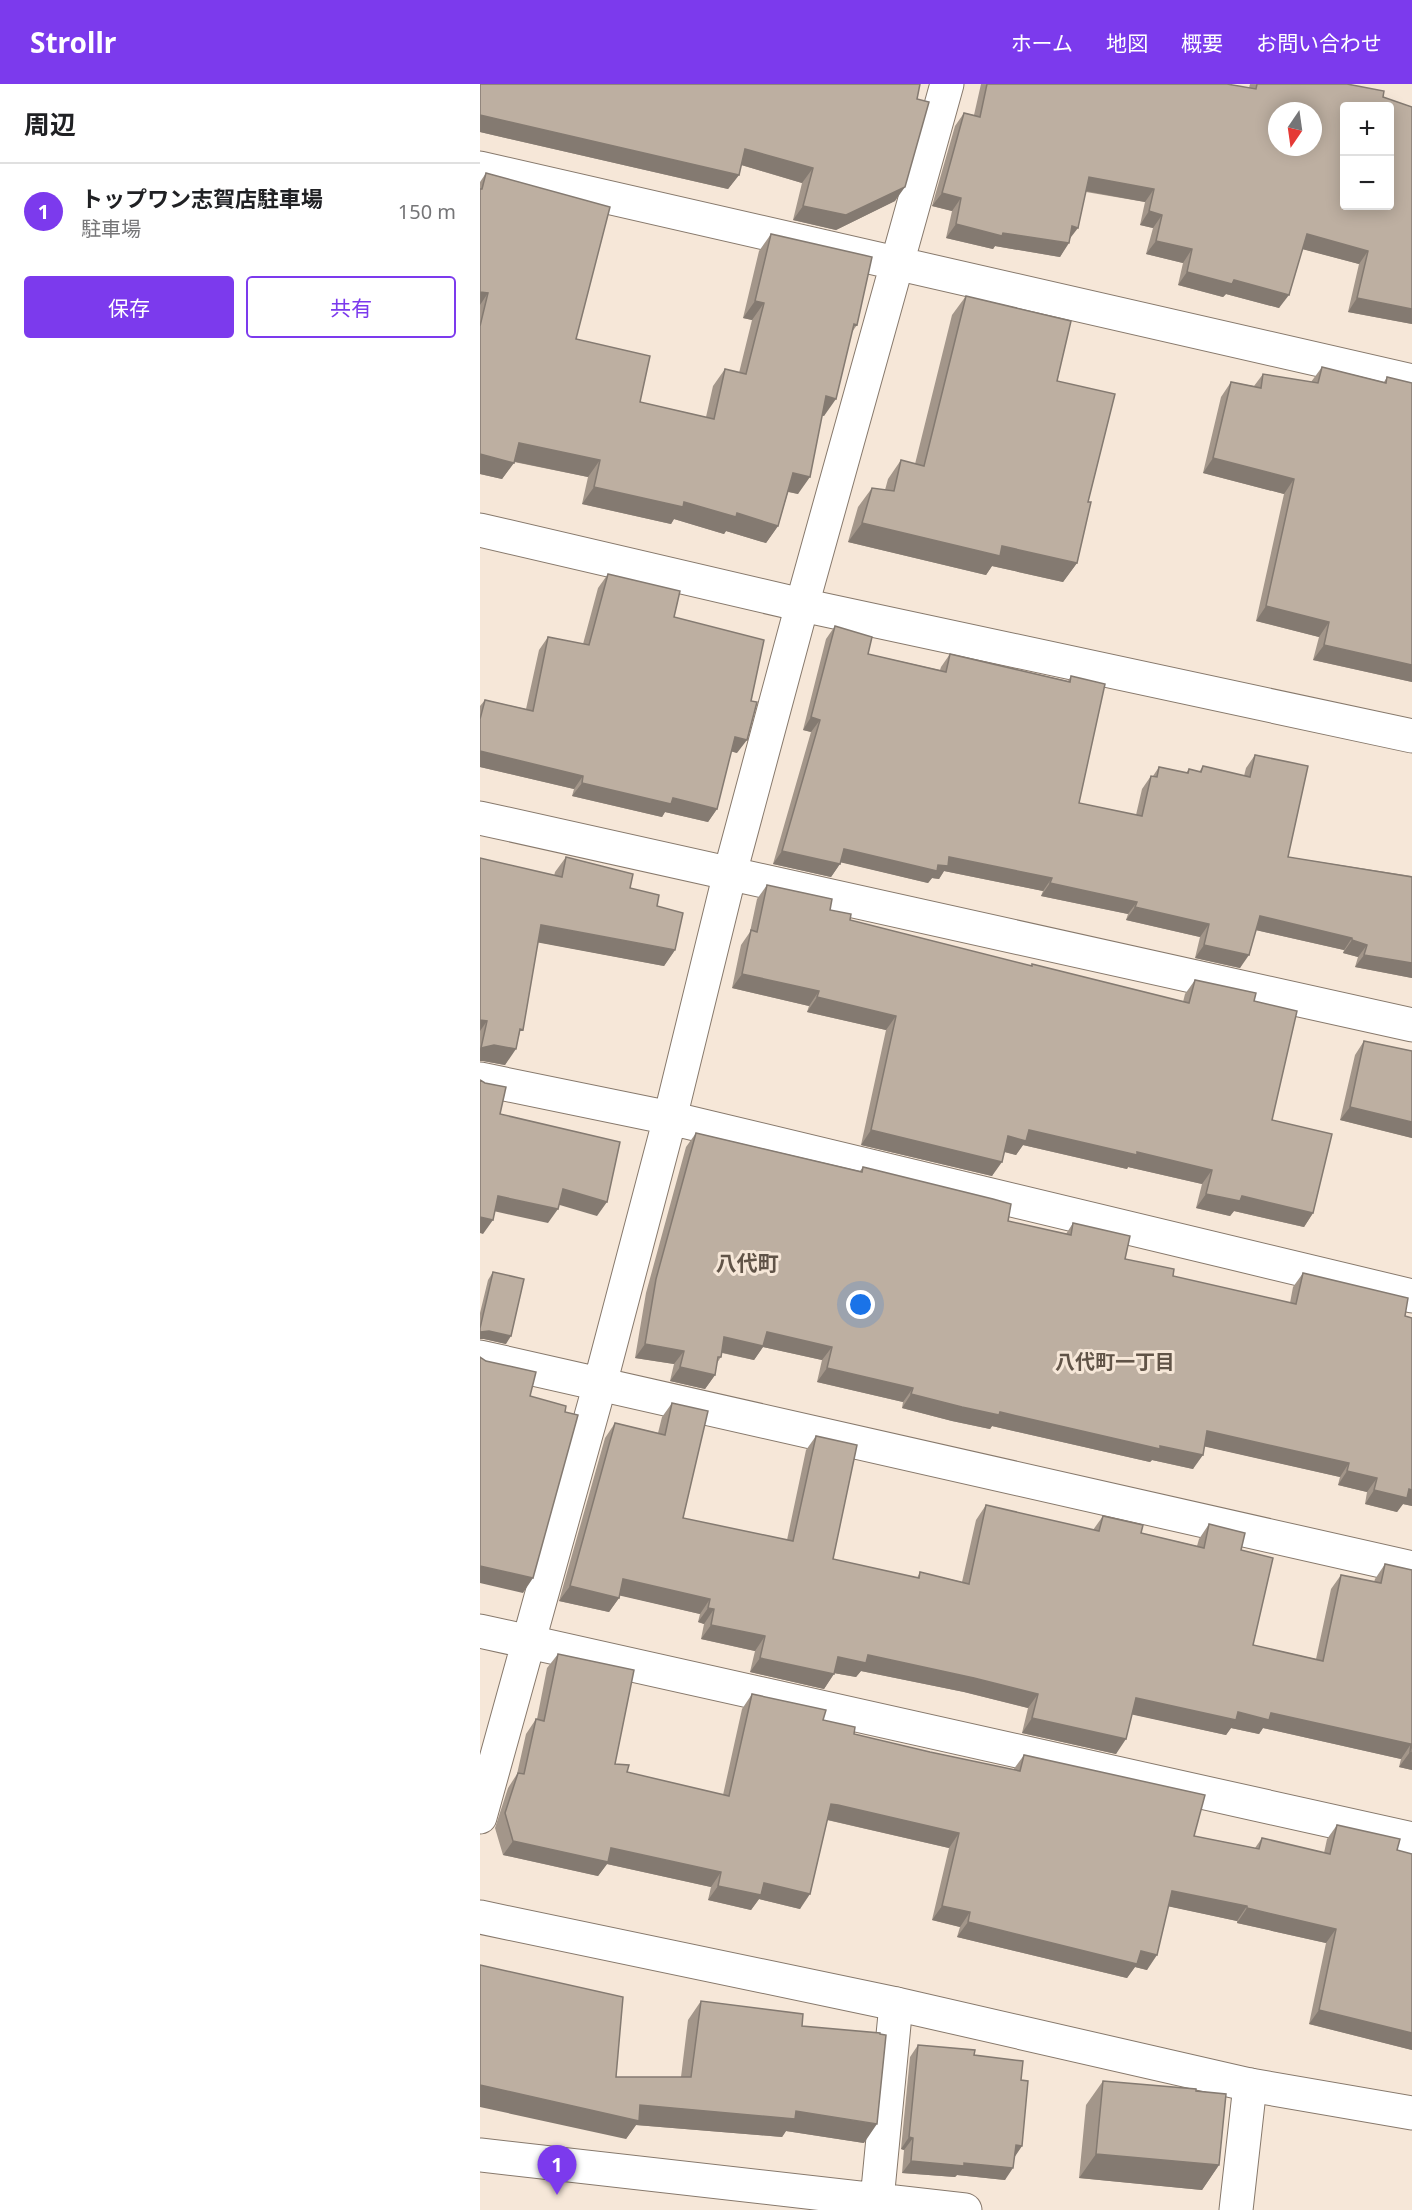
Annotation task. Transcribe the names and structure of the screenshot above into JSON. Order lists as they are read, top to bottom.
{
  "districts": ["八代町", "八代町一丁目"],
  "north": "bottom",
  "page": {
    "header": "Strollr",
    "nav": [
      "ホーム",
      "地図",
      "概要",
      "お問い合わせ"
    ],
    "heading": "周辺",
    "map_buttons": ["+", "−"],
    "list": [
      {
        "mark": "1",
        "name": "トップワン志賀店駐車場",
        "note": "駐車場",
        "value": "150 m"
      }
    ],
    "buttons": ["保存", "共有"],
    "pins": "1"
  }
}
